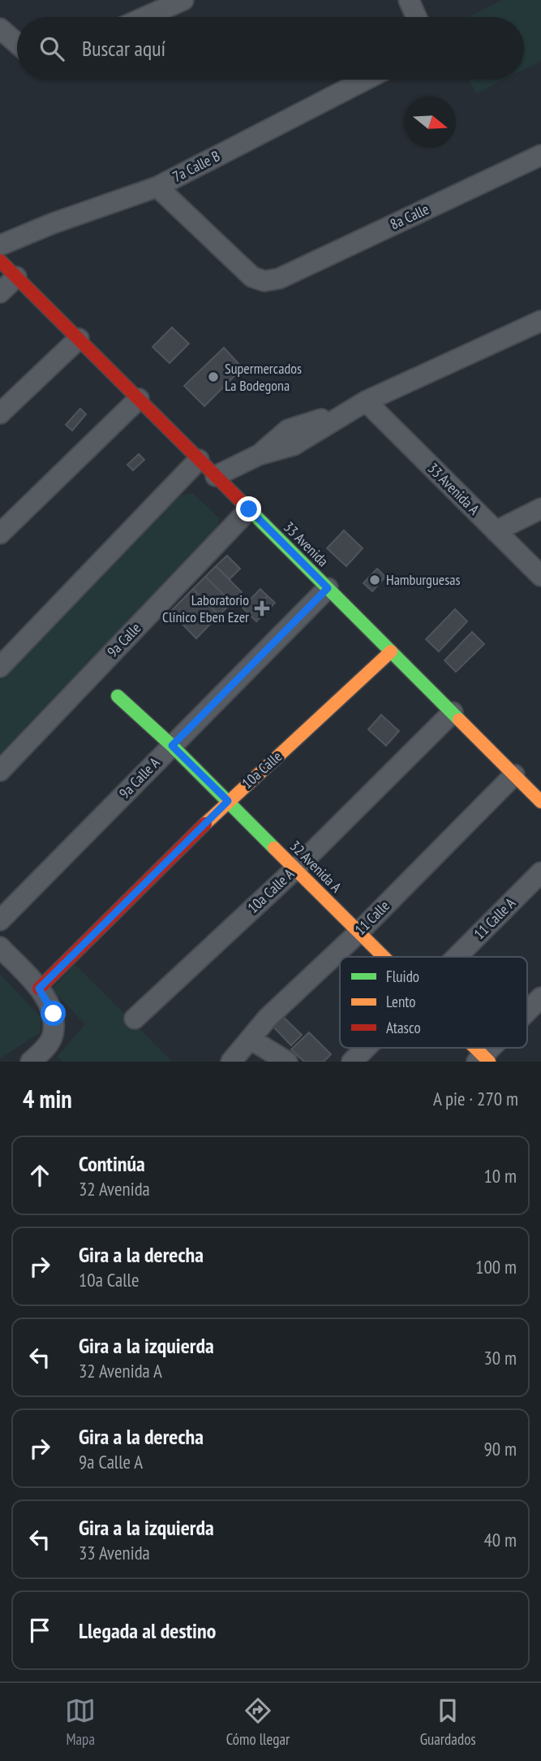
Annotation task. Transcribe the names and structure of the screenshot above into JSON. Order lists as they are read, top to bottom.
{
  "streets": {
    "street": [
      "7a Calle B",
      "8a Calle",
      "33 Avenida A",
      "33 Avenida",
      "9a Calle",
      "10a Calle",
      "9a Calle A",
      "32 Avenida A",
      "10a Calle A",
      "11 Calle",
      "11 Calle A"
    ]
  },
  "crossings": [
    ["7a Calle B", "8a Calle"],
    ["33 Avenida", "9a Calle"],
    ["33 Avenida", "10a Calle"],
    ["33 Avenida", "9a Calle A"],
    ["33 Avenida", "10a Calle A"],
    ["33 Avenida", "11 Calle"],
    ["10a Calle", "32 Avenida A"],
    ["9a Calle A", "32 Avenida A"],
    ["32 Avenida A", "10a Calle A"],
    ["32 Avenida A", "11 Calle"]
  ],
  "places": {
    "other": ["Supermercados La Bodegona", "Hamburguesas"],
    "health": ["Laboratorio Clínico Eben Ezer"]
  },
  "legend": ["Fluido", "Lento", "Atasco"],
  "north": "right",
  "page": {
    "search": "Buscar aquí",
    "heading": ["4 min", "A pie · 270 m"],
    "list": [
      ["Continúa", "32 Avenida", "10 m"],
      ["Gira a la derecha", "10a Calle", "100 m"],
      ["Gira a la izquierda", "32 Avenida A", "30 m"],
      ["Gira a la derecha", "9a Calle A", "90 m"],
      ["Gira a la izquierda", "33 Avenida", "40 m"],
      "Llegada al destino"
    ],
    "nav": ["Mapa", "Cómo llegar", "Guardados"]
  }
}
